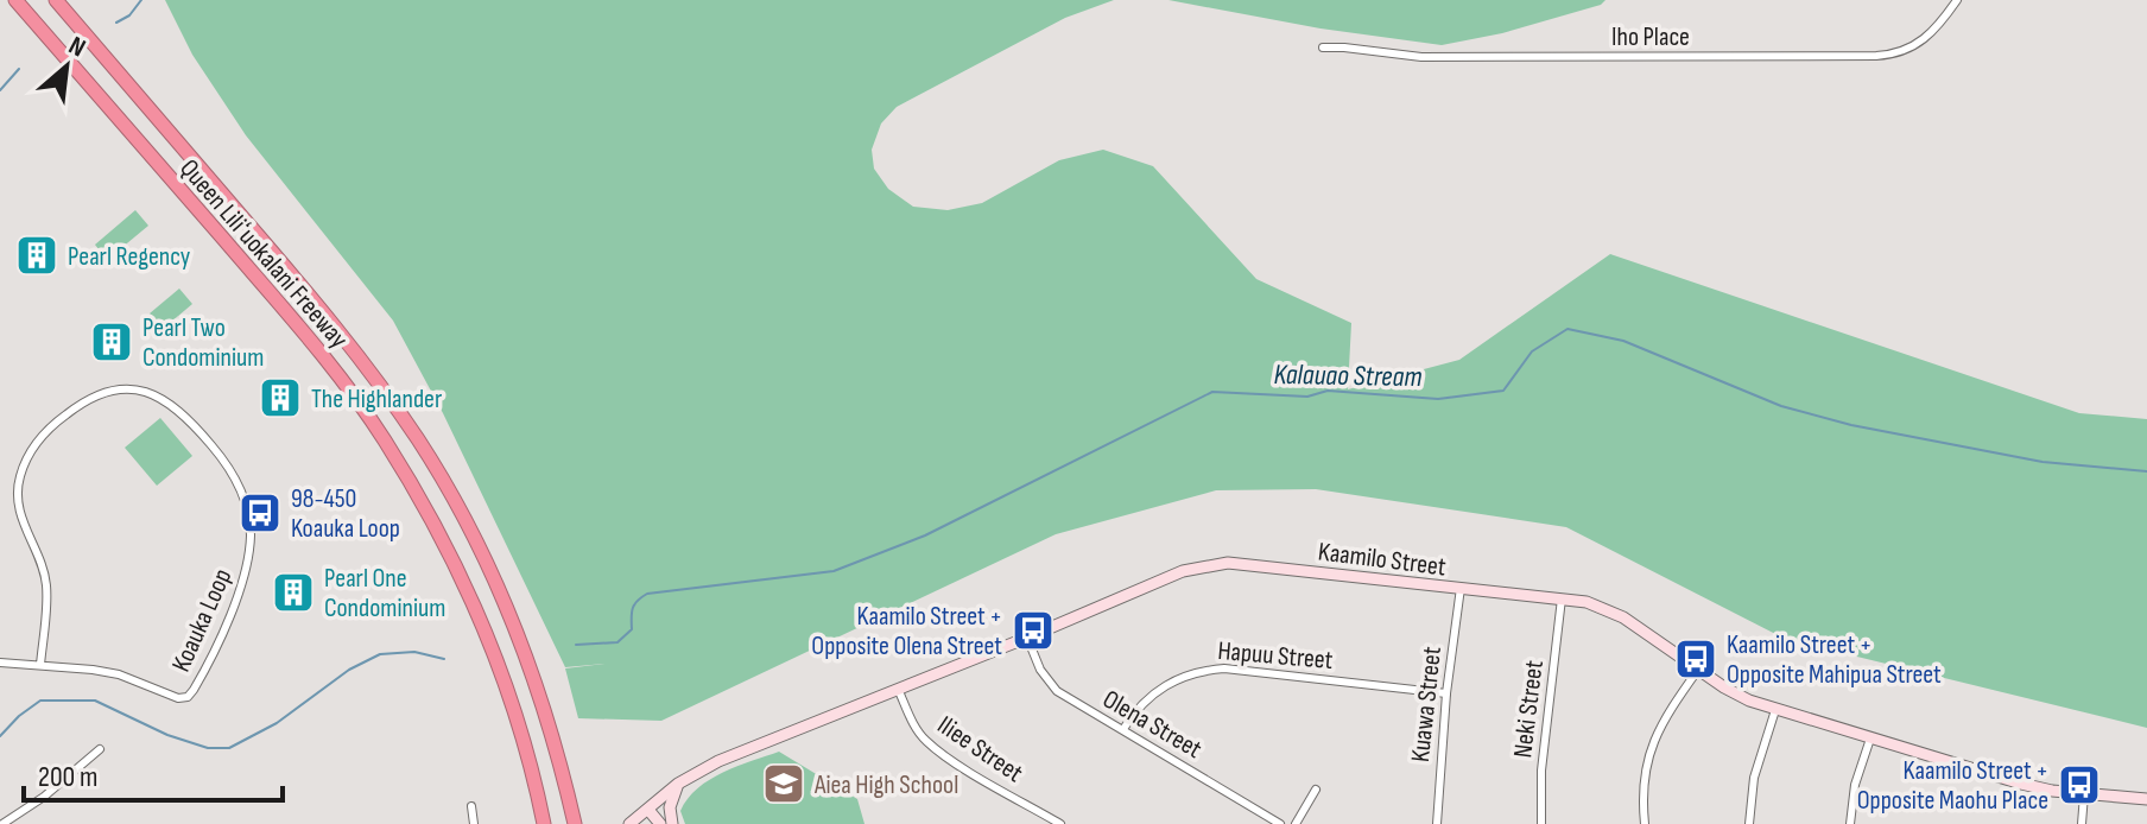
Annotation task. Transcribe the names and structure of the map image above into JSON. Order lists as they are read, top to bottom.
{
  "streets": {
    "highway": ["Queen Liliʻuokalani Freeway"],
    "street": [
      "Iho Place",
      "Kaamilo Street",
      "Koauka Loop",
      "Hapuu Street",
      "Kuawa Street",
      "Neki Street",
      "Olena Street",
      "Iliee Street"
    ]
  },
  "crossings": [
    ["Kaamilo Street", "Kuawa Street"],
    ["Kaamilo Street", "Neki Street"],
    ["Kaamilo Street", "Olena Street"],
    ["Kaamilo Street", "Iliee Street"],
    ["Hapuu Street", "Kuawa Street"],
    ["Hapuu Street", "Olena Street"]
  ],
  "water": ["Kalauao Stream"],
  "places": {
    "building": [
      "Pearl Regency",
      "Pearl Two Condominium",
      "The Highlander",
      "Pearl One Condominium"
    ],
    "bus stop": [
      "98-450 Koauka Loop",
      "Kaamilo Street + Opposite Olena Street",
      "Kaamilo Street + Opposite Mahipua Street",
      "Kaamilo Street + Opposite Maohu Place"
    ],
    "school or university": ["Aiea High School"]
  },
  "scale_bar": "200 m",
  "north": "top right"
}
